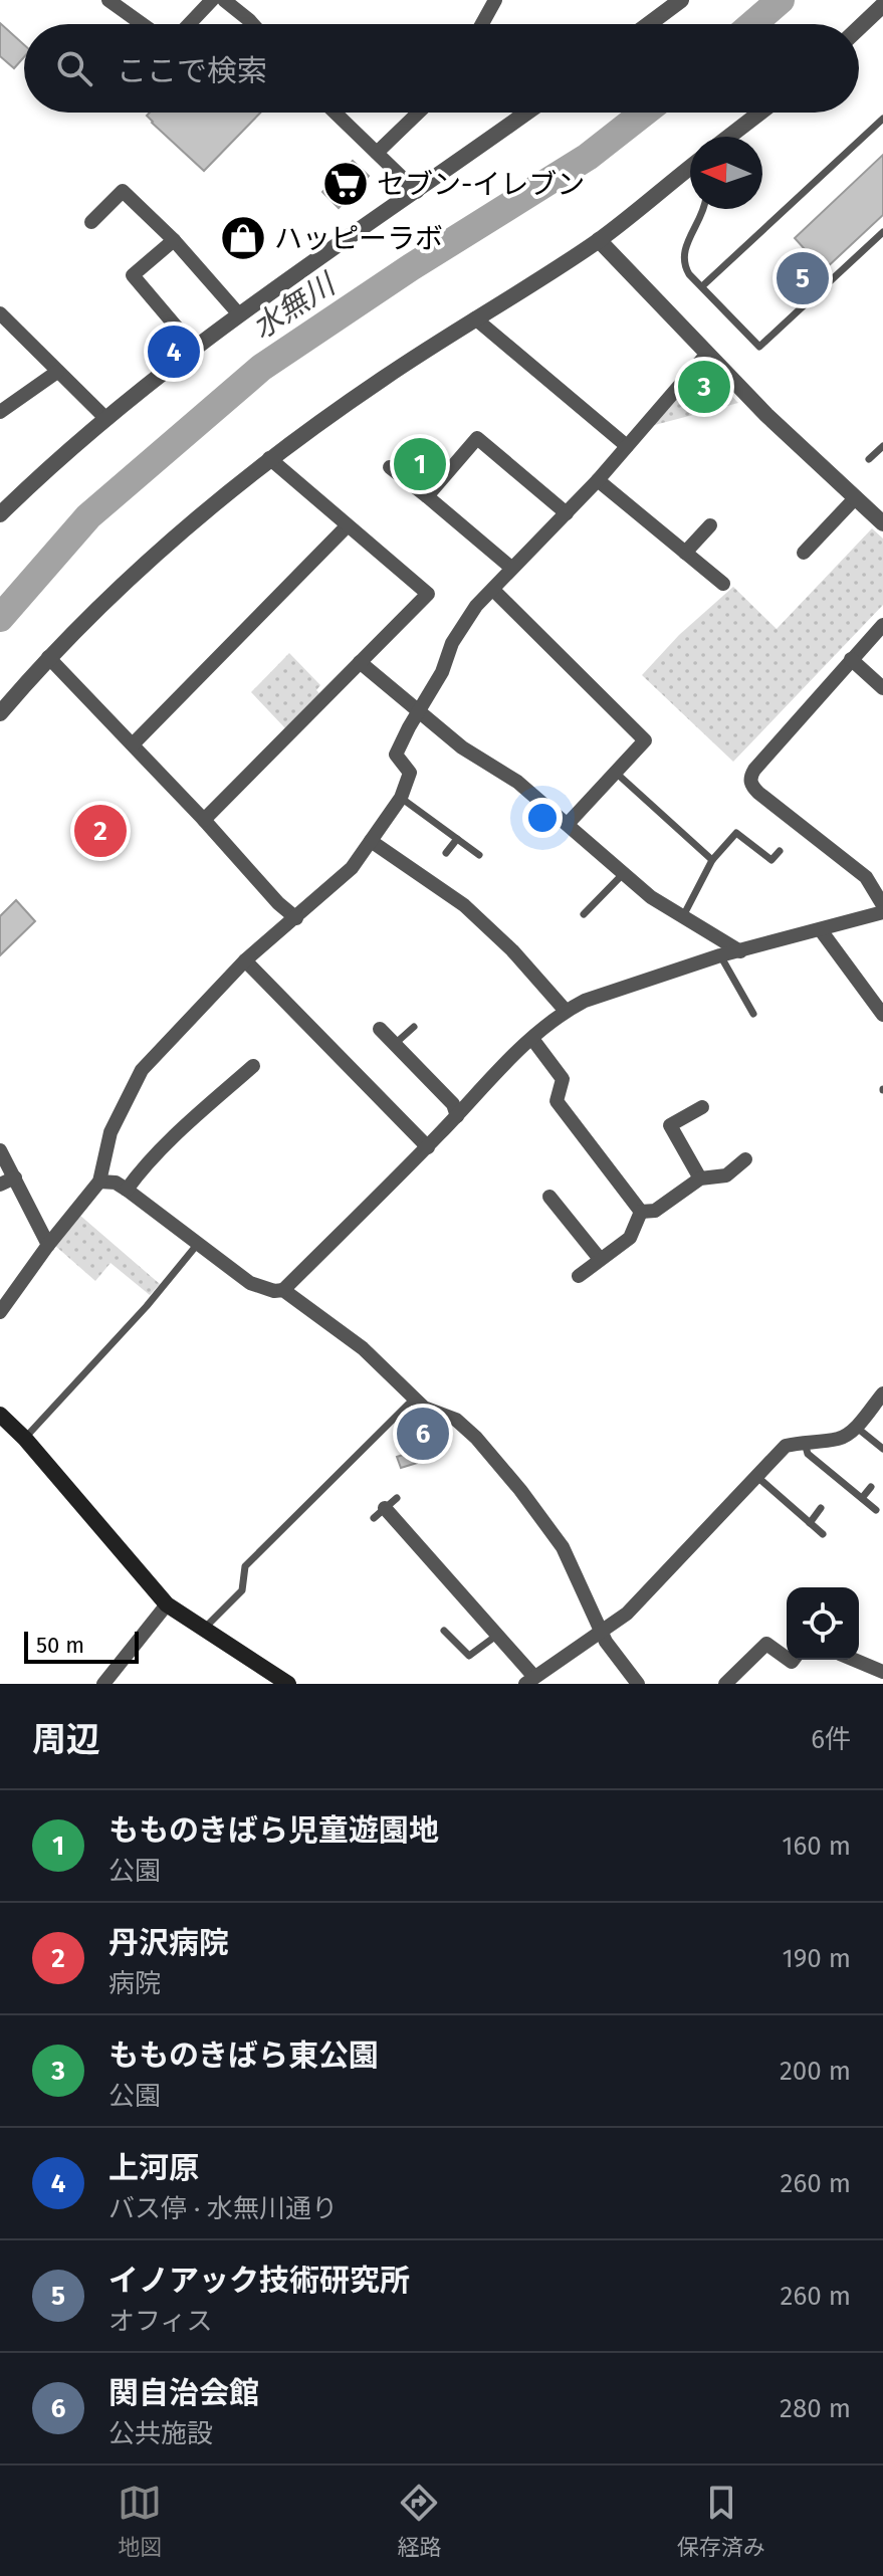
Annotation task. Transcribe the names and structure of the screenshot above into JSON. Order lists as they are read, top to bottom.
{
  "water": ["水無川"],
  "places": {
    "supermarket": ["セブン-イレブン"],
    "shop": ["ハッピーラボ"]
  },
  "scale_bar": "50 m",
  "north": "left",
  "page": {
    "search": "ここで検索",
    "pins": [
      "5",
      "4",
      "3",
      "1",
      "2",
      "6"
    ],
    "scale": "50 m",
    "heading": ["周辺", "6件"],
    "list": [
      {
        "mark": "1",
        "name": "もものきばら児童遊園地",
        "note": "公園",
        "value": "160 m"
      },
      {
        "mark": "2",
        "name": "丹沢病院",
        "note": "病院",
        "value": "190 m"
      },
      {
        "mark": "3",
        "name": "もものきばら東公園",
        "note": "公園",
        "value": "200 m"
      },
      {
        "mark": "4",
        "name": "上河原",
        "note": "バス停 · 水無川通り",
        "value": "260 m"
      },
      {
        "mark": "5",
        "name": "イノアック技術研究所",
        "note": "オフィス",
        "value": "260 m"
      },
      {
        "mark": "6",
        "name": "関自治会館",
        "note": "公共施設",
        "value": "280 m"
      }
    ],
    "nav": ["地図", "経路", "保存済み"]
  }
}
